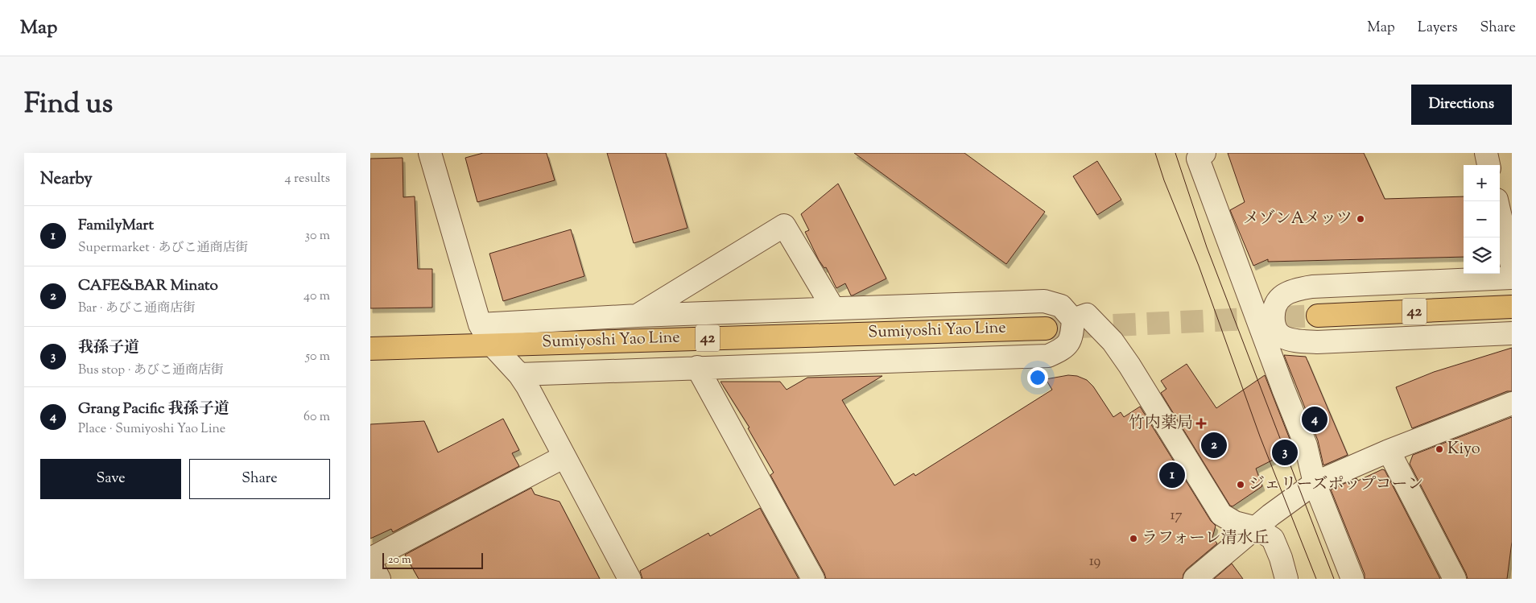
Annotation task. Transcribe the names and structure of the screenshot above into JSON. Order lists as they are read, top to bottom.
{
  "streets": {
    "main road": ["42", "Sumiyoshi Yao Line"]
  },
  "places": {
    "other": [
      "メゾンAメッツ",
      "Kiyo",
      "ジェリーズポップコーン",
      "ラフォーレ清水丘"
    ],
    "health": ["竹内薬局"]
  },
  "house_numbers": ["17", "19"],
  "scale_bar": "20 m",
  "page": {
    "header": "Map",
    "nav": ["Map", "Layers", "Share"],
    "title": "Find us",
    "buttons": [
      "Directions",
      ["Save", "Share"]
    ],
    "heading": ["Nearby", "4 results"],
    "map_buttons": ["+", "−"],
    "list": [
      {
        "mark": "1",
        "name": "FamilyMart",
        "note": "Supermarket · あびこ通商店街",
        "value": "30 m"
      },
      {
        "mark": "2",
        "name": "CAFE&BAR Minato",
        "note": "Bar · あびこ通商店街",
        "value": "40 m"
      },
      {
        "mark": "3",
        "name": "我孫子道",
        "note": "Bus stop · あびこ通商店街",
        "value": "50 m"
      },
      {
        "mark": "4",
        "name": "Grang Pacific 我孫子道",
        "note": "Place · Sumiyoshi Yao Line",
        "value": "60 m"
      }
    ],
    "pins": [
      "4",
      "2",
      "3",
      "1"
    ],
    "scale": "20 m"
  }
}
